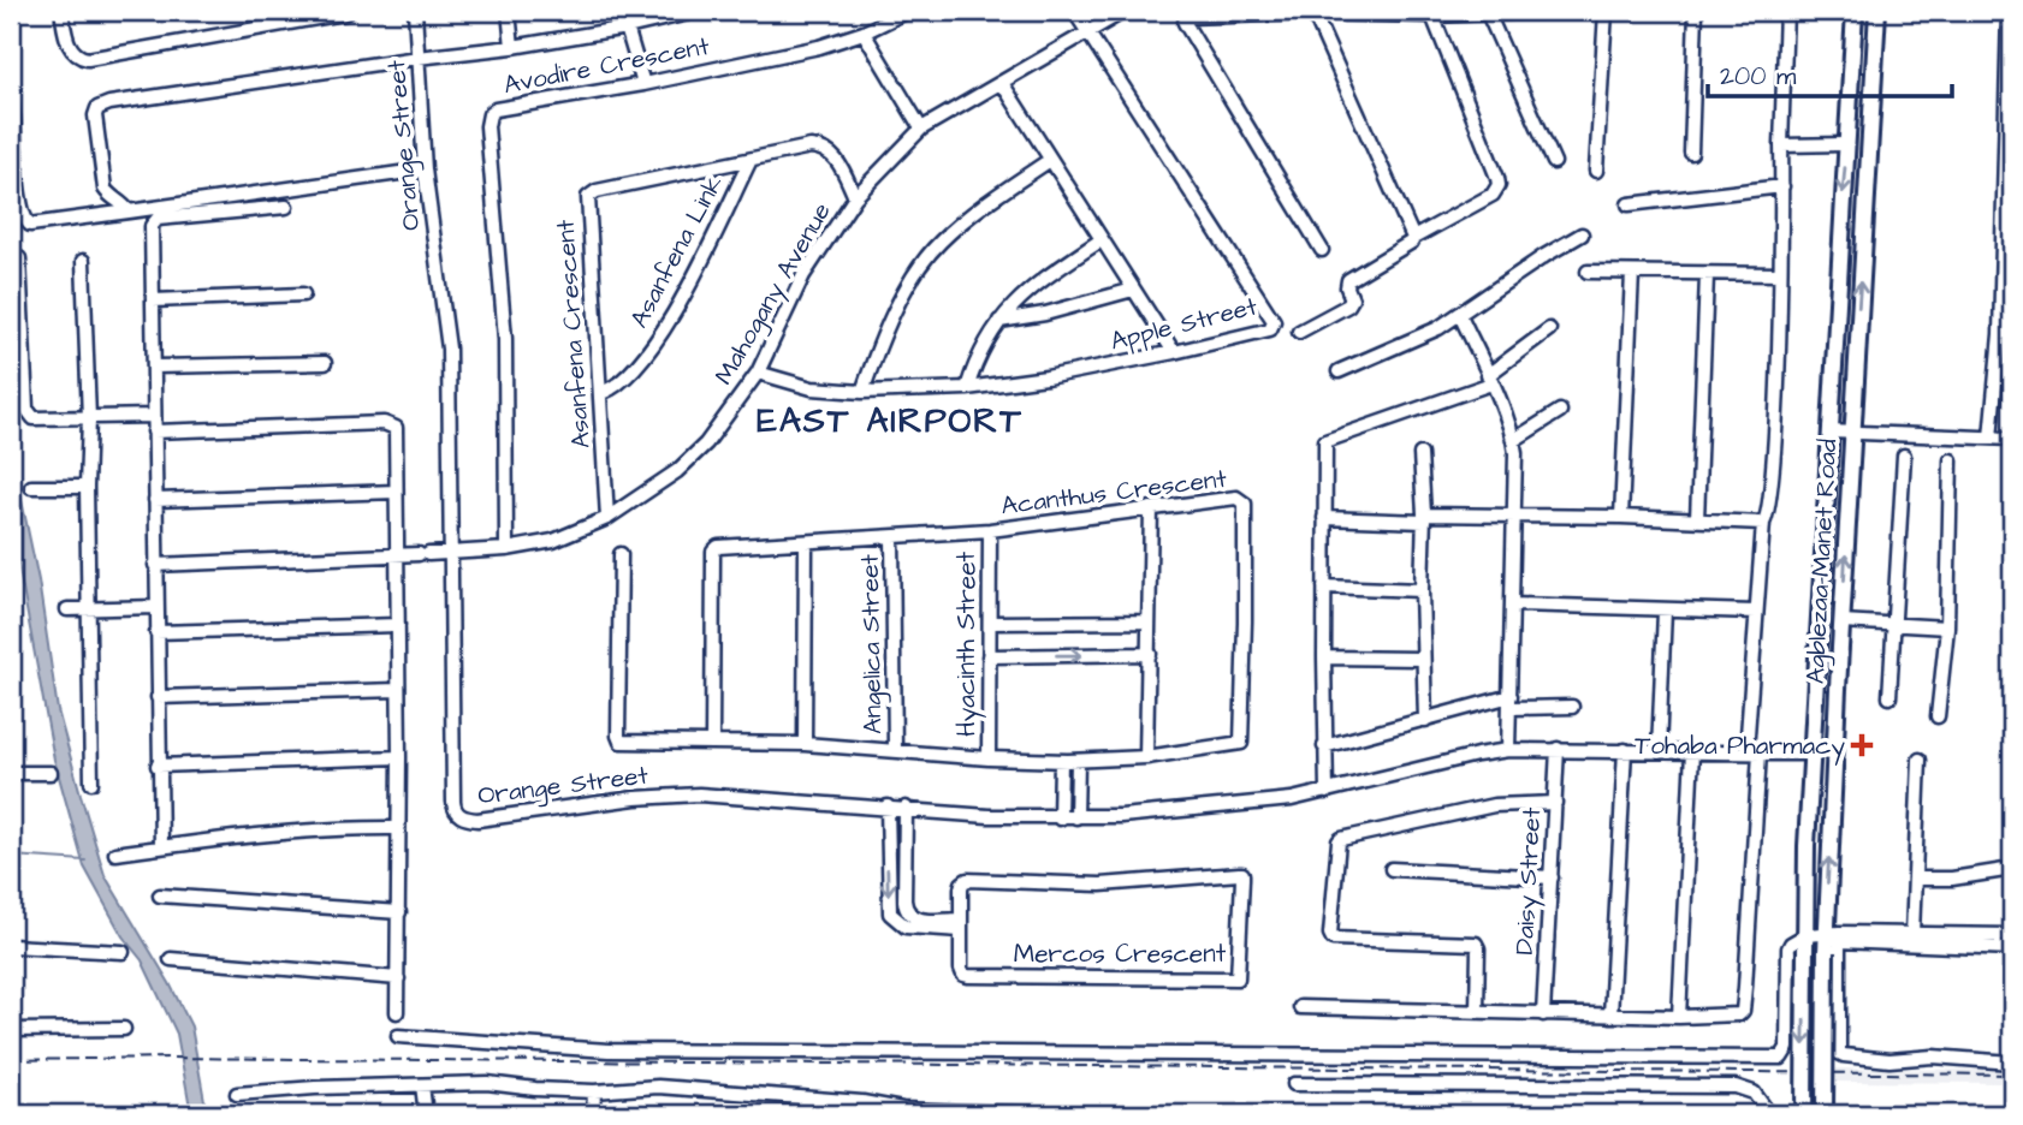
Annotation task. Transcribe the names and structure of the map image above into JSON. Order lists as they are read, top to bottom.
{
  "streets": {
    "main road": ["Agblezaa-Manet Road"],
    "street": [
      "Avodire Crescent",
      "Orange Street",
      "Asanfena Link",
      "Mahogany Avenue",
      "Apple Street",
      "Asanfena Crescent",
      "Acanthus Crescent",
      "Angelica Street",
      "Hyacinth Street",
      "Daisy Street",
      "Mercos Crescent"
    ]
  },
  "crossings": [
    ["Avodire Crescent", "Mahogany Avenue"],
    ["Orange Street", "Mahogany Avenue"],
    ["Orange Street", "Agblezaa-Manet Road"],
    ["Orange Street", "Daisy Street"],
    ["Asanfena Link", "Asanfena Crescent"],
    ["Mahogany Avenue", "Apple Street"],
    ["Mahogany Avenue", "Asanfena Crescent"],
    ["Acanthus Crescent", "Angelica Street"],
    ["Acanthus Crescent", "Hyacinth Street"]
  ],
  "districts": ["EAST AIRPORT"],
  "places": {
    "health": ["Tohaba Pharmacy"]
  },
  "scale_bar": "200 m"
}
